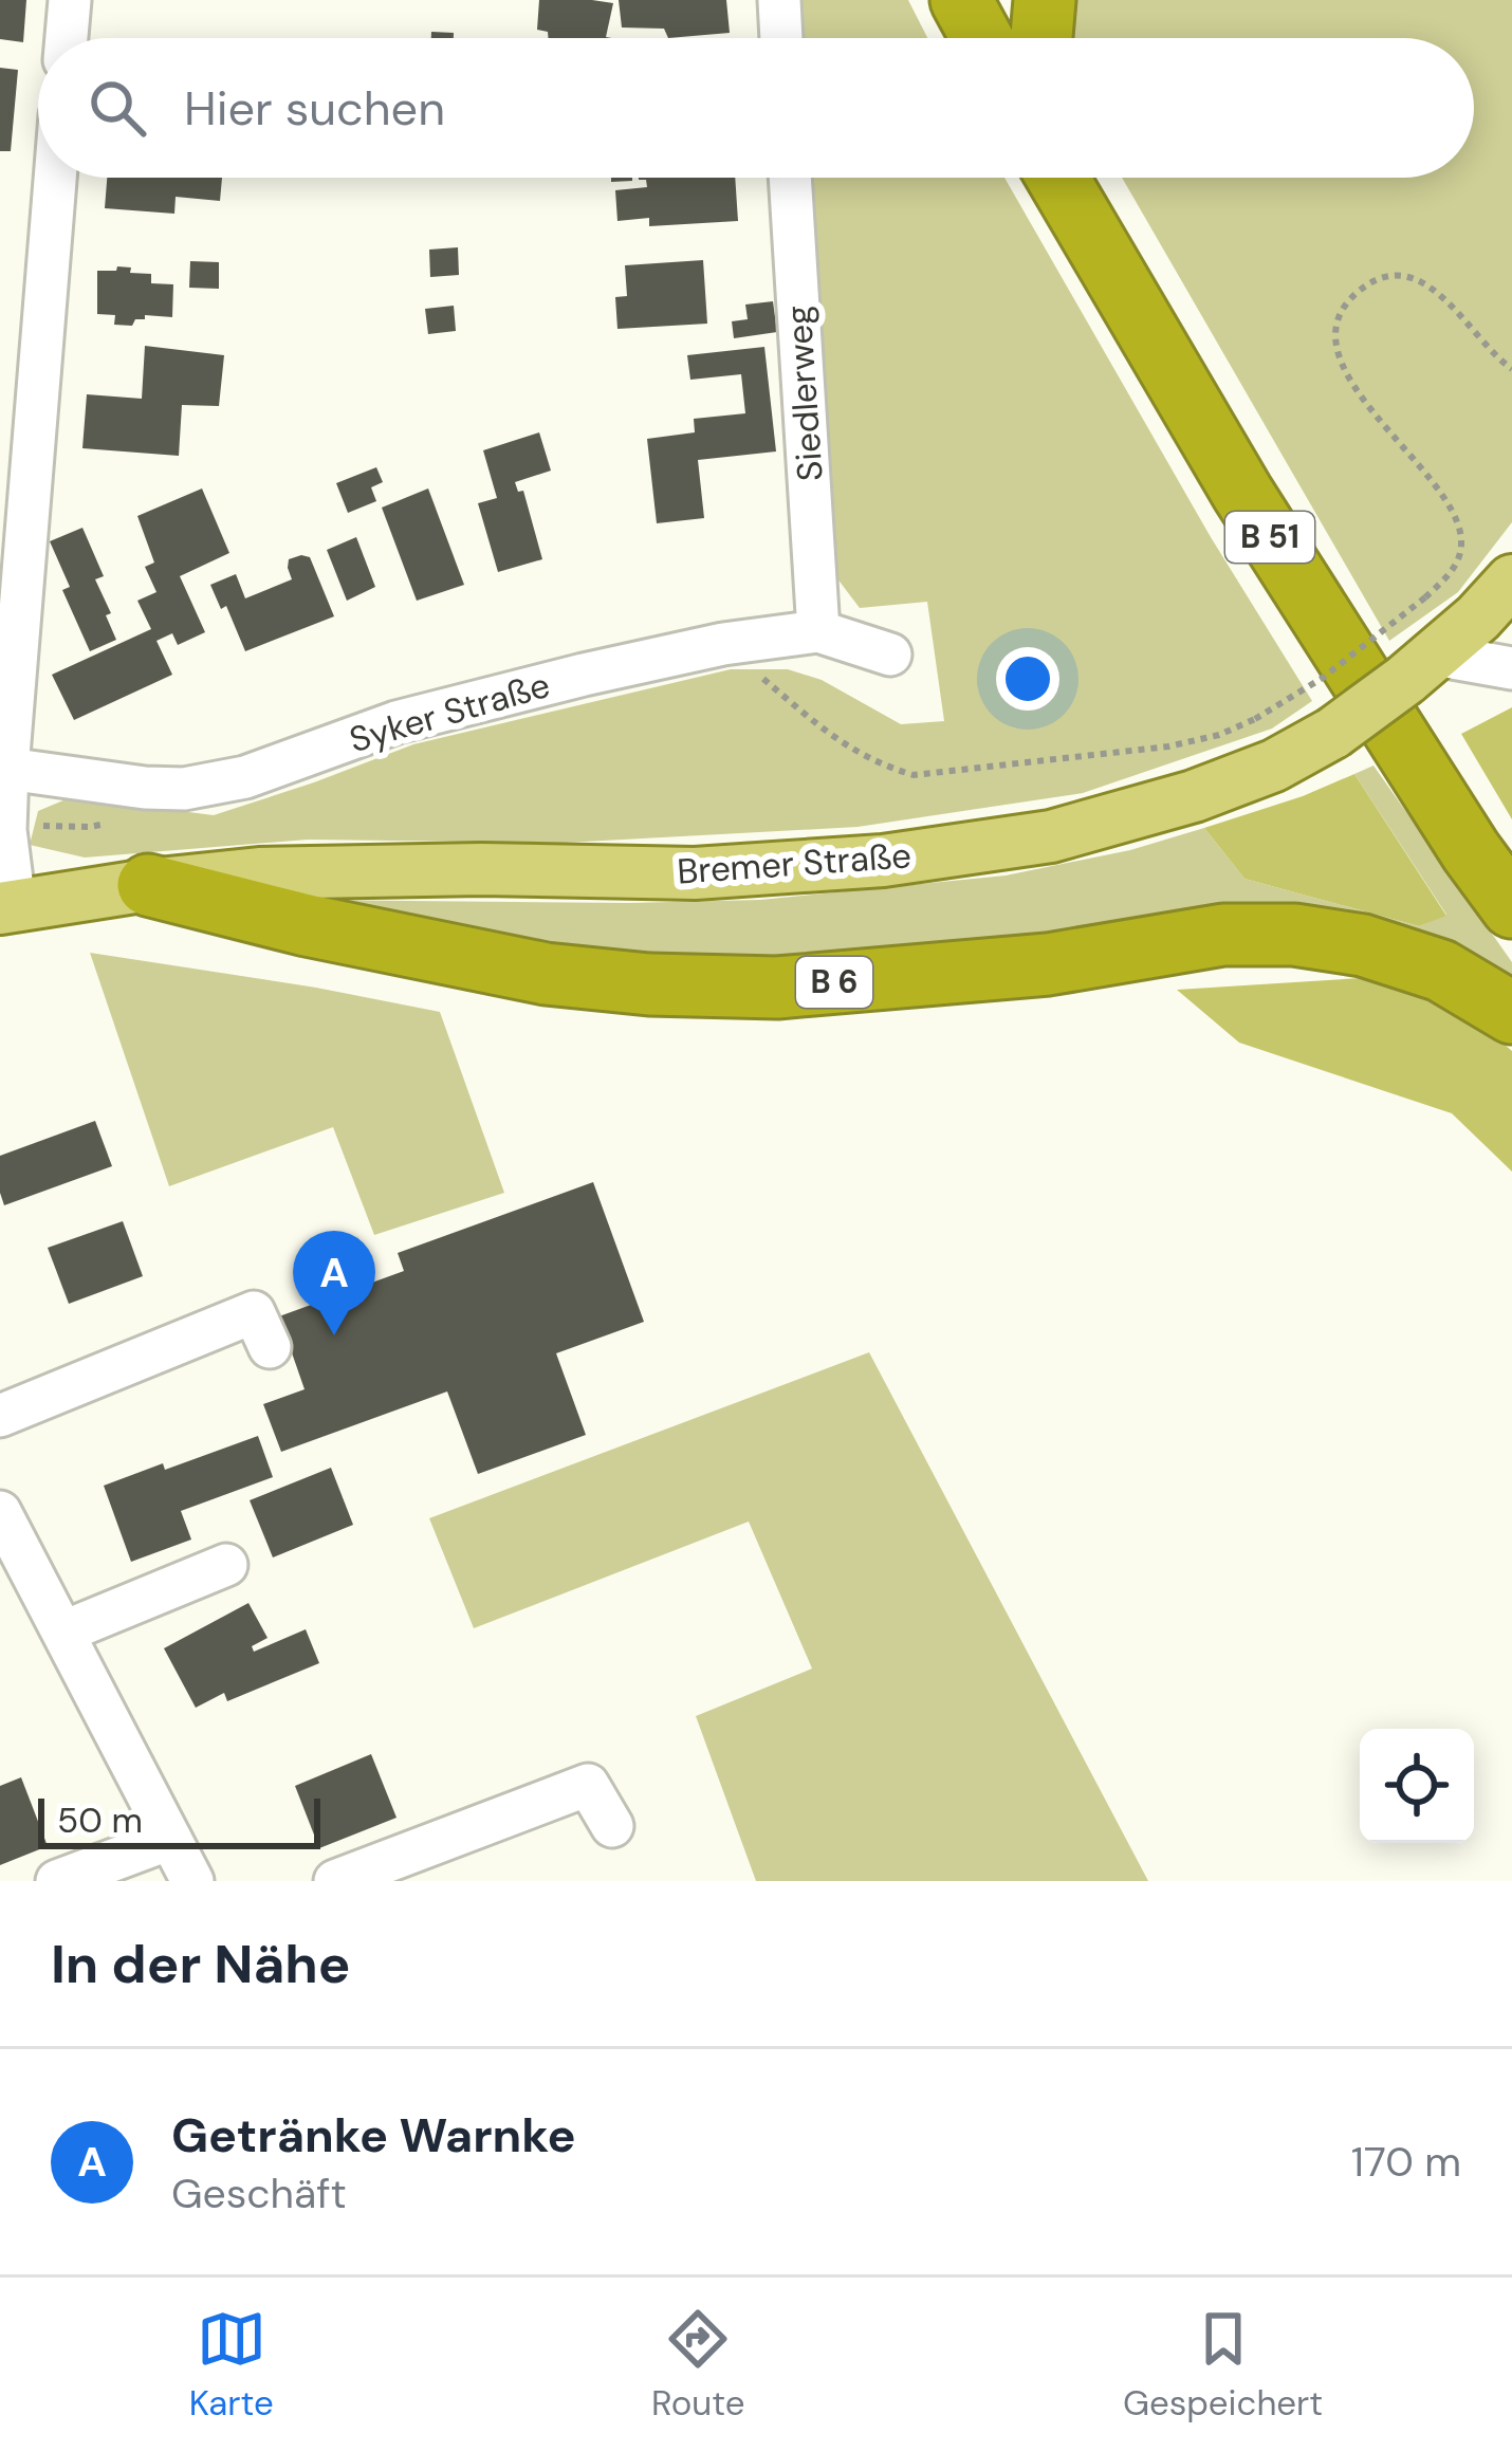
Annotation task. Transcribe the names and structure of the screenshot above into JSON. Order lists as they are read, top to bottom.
{
  "streets": {
    "highway": ["B 51", "B 6"],
    "main road": ["Bremer Straße"],
    "street": ["Siedlerweg", "Syker Straße"]
  },
  "crossings": [
    ["Siedlerweg", "Syker Straße"],
    ["Bremer Straße", "B 6"]
  ],
  "scale_bar": "50 m",
  "page": {
    "search": "Hier suchen",
    "pins": "A",
    "scale": "50 m",
    "heading": "In der Nähe",
    "list": [
      {
        "mark": "A",
        "name": "Getränke Warnke",
        "note": "Geschäft",
        "value": "170 m"
      }
    ],
    "nav": ["Karte", "Route", "Gespeichert"]
  }
}
